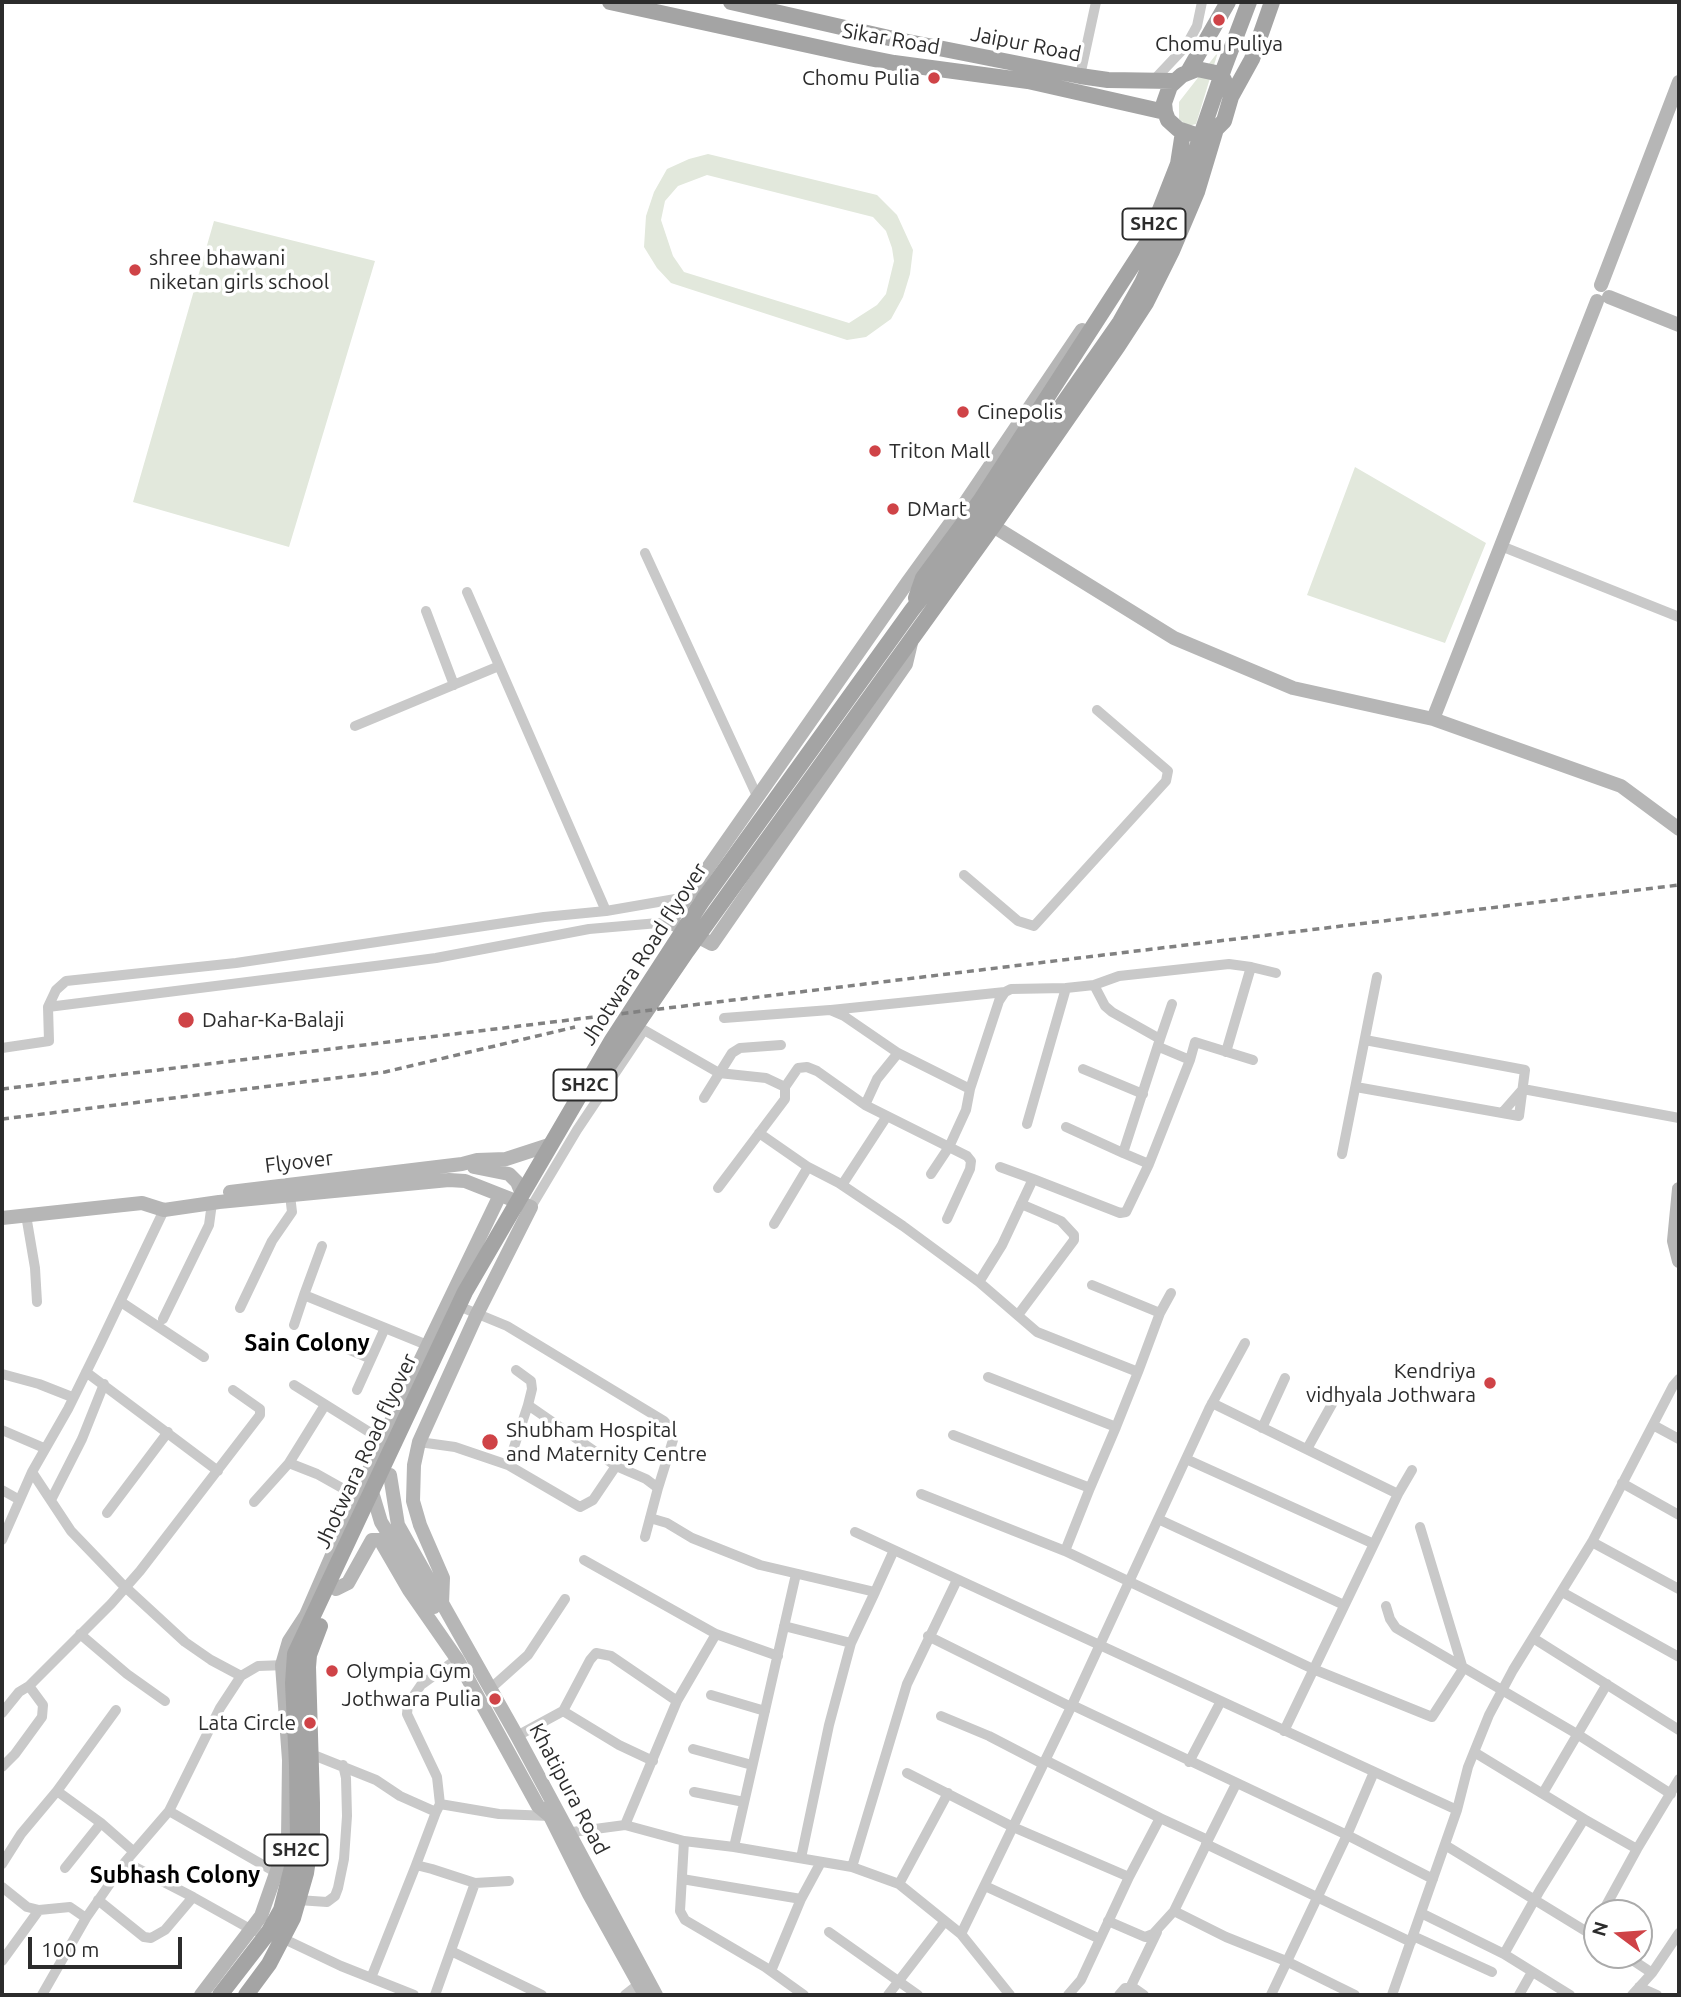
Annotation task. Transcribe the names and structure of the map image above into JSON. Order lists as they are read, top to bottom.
{
  "streets": {
    "main road": [
      "Sikar Road",
      "Jaipur Road",
      "SH2C",
      "Jhotwara Road flyover"
    ],
    "street": ["Flyover", "Khatipura Road"]
  },
  "crossings": [
    ["Sikar Road", "SH2C"],
    ["Sikar Road", "Jhotwara Road flyover"],
    ["SH2C", "Jhotwara Road flyover"],
    ["Jhotwara Road flyover", "Flyover"],
    ["Jhotwara Road flyover", "Khatipura Road"]
  ],
  "districts": ["Sain Colony", "Subhash Colony"],
  "places": [
    "Chomu Puliya",
    "Chomu Pulia",
    "shree bhawani niketan girls school",
    "Cinepolis",
    "Triton Mall",
    "DMart",
    "Dahar-Ka-Balaji",
    "Kendriya vidhyala Jothwara",
    "Shubham Hospital and Maternity Centre",
    "Olympia Gym",
    "Jothwara Pulia",
    "Lata Circle"
  ],
  "scale_bar": "100 m",
  "north": "left"
}
